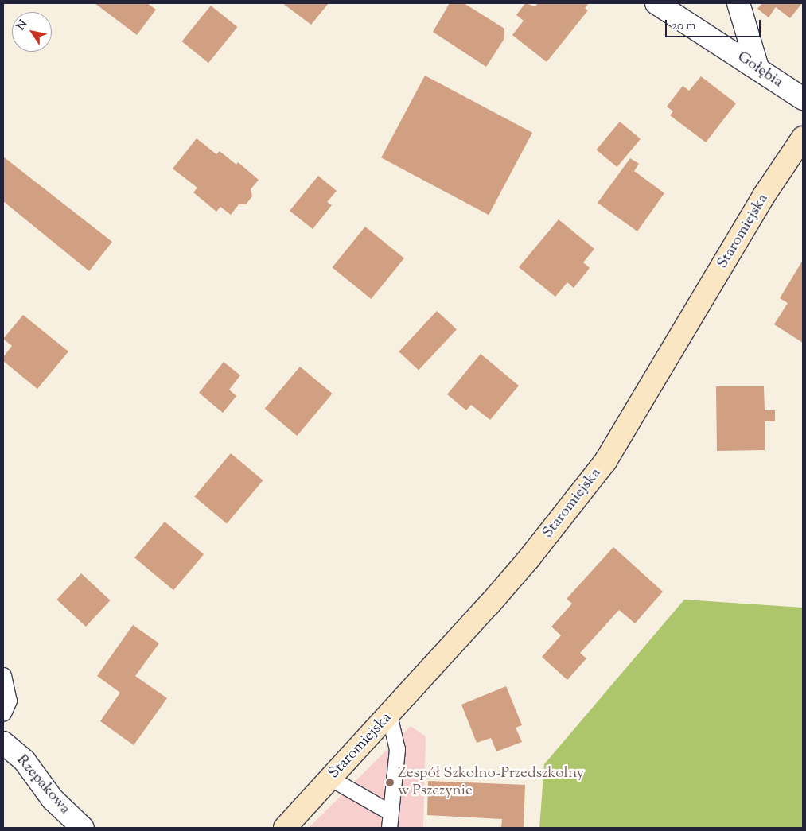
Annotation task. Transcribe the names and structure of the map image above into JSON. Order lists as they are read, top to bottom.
{
  "streets": {
    "street": ["Gołębia", "Staromiejska", "Rzepakowa"]
  },
  "places": ["Zespół Szkolno-Przedszkolny w Pszczynie"],
  "scale_bar": "20 m",
  "north": "top left"
}
